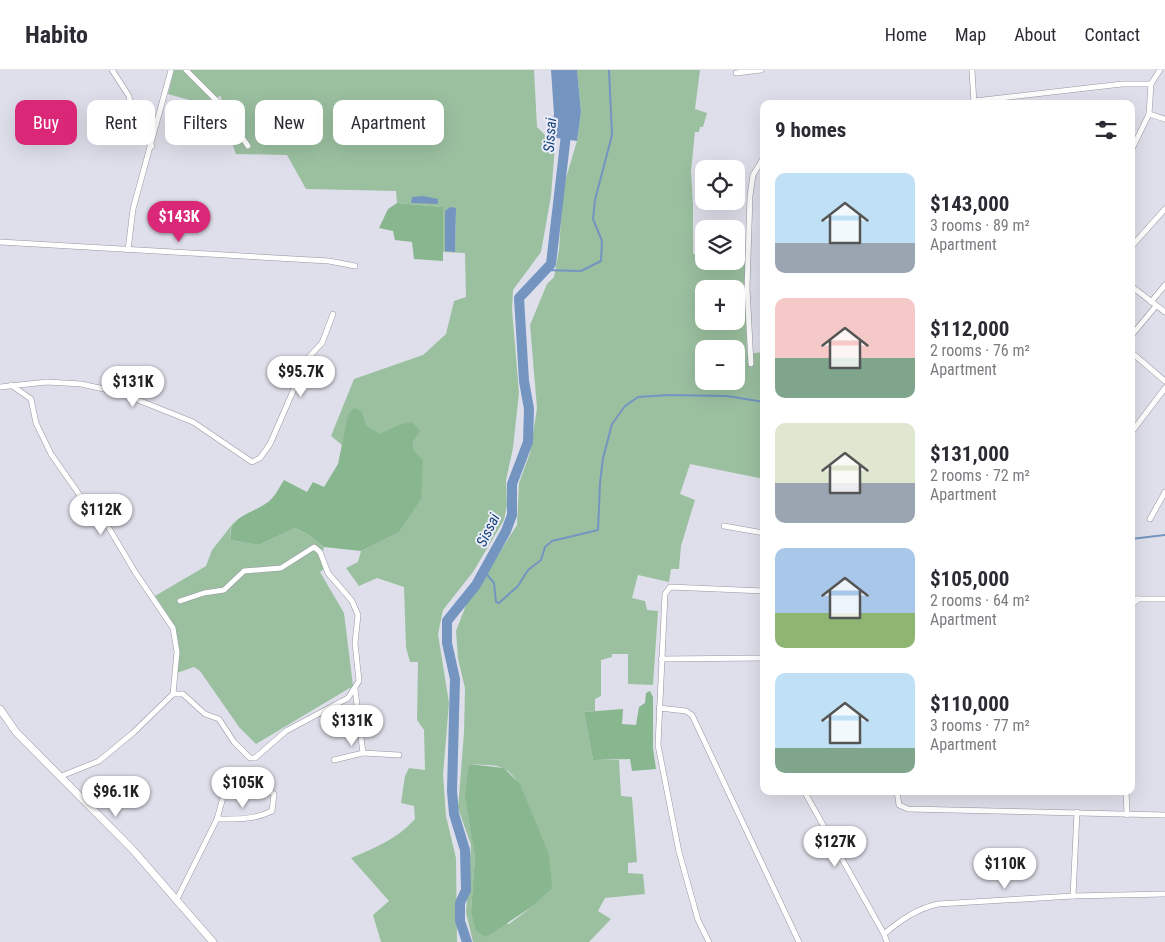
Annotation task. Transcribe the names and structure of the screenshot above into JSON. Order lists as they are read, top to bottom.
{
  "water": ["Sissai"],
  "page": {
    "header": "Habito",
    "nav": [
      "Home",
      "Map",
      "About",
      "Contact"
    ],
    "chip": [
      "Buy",
      "Rent",
      "Filters",
      "New",
      "Apartment"
    ],
    "heading": "9 homes",
    "map_buttons": ["+", "−"],
    "list": [
      {
        "name": "$143,000",
        "note": "3 rooms · 89 m² · Apartment"
      },
      {
        "name": "$112,000",
        "note": "2 rooms · 76 m² · Apartment"
      },
      {
        "name": "$131,000",
        "note": "2 rooms · 72 m² · Apartment"
      },
      {
        "name": "$105,000",
        "note": "2 rooms · 64 m² · Apartment"
      },
      {
        "name": "$110,000",
        "note": "3 rooms · 77 m² · Apartment"
      }
    ],
    "price": [
      "$143K",
      "$95.7K",
      "$131K",
      "$112K",
      "$131K",
      "$105K",
      "$96.1K",
      "$127K",
      "$110K"
    ]
  }
}
